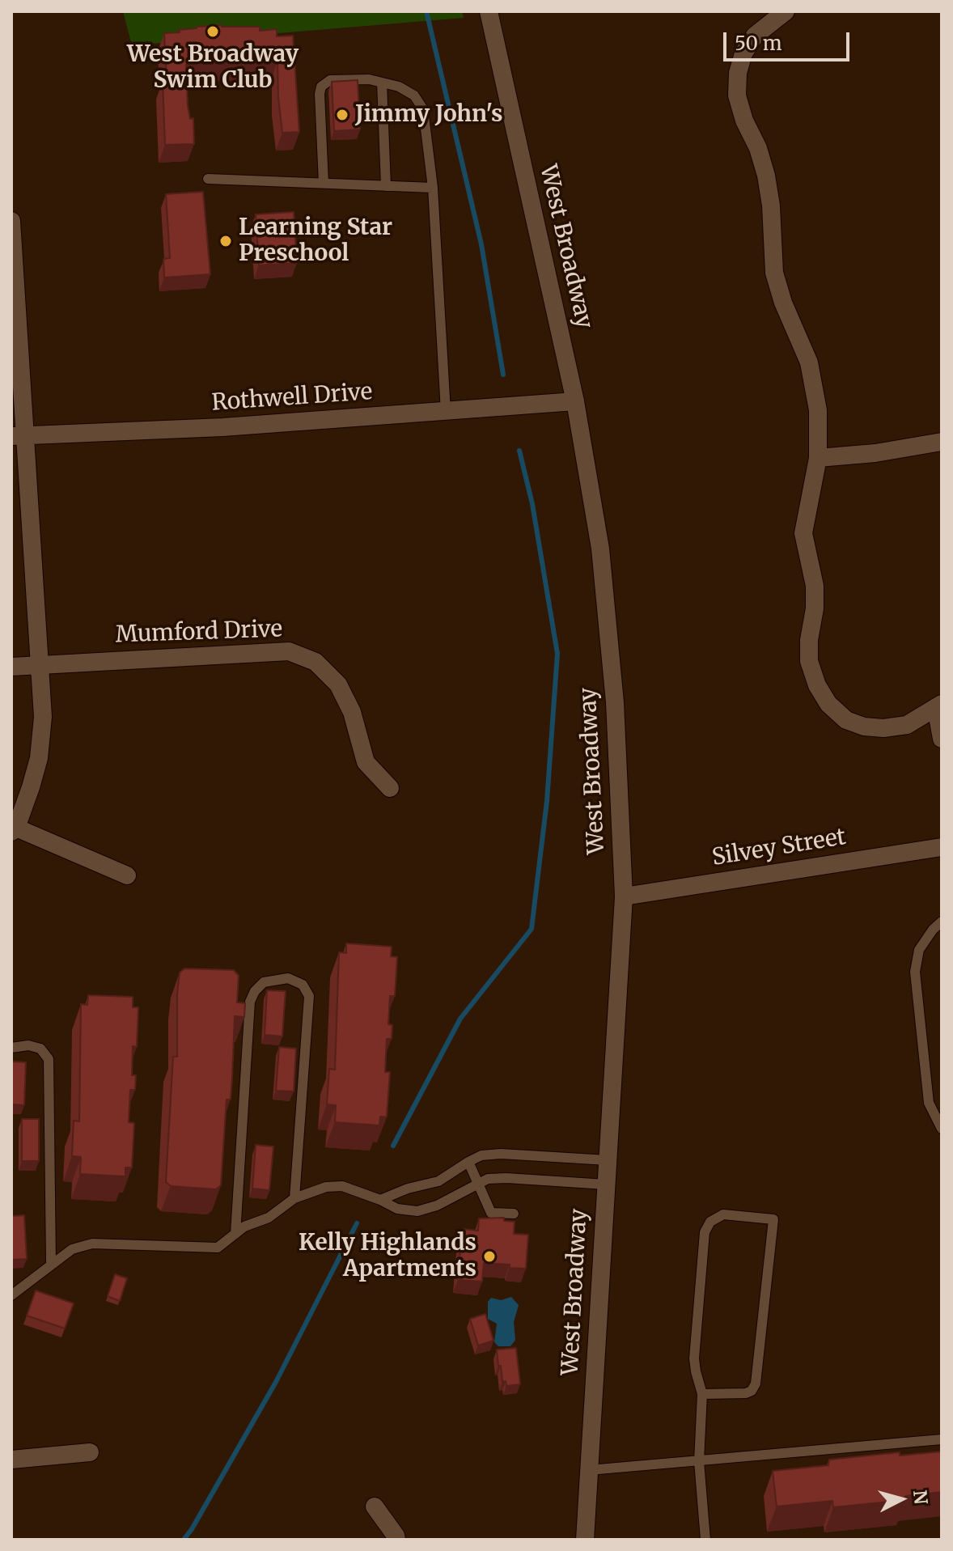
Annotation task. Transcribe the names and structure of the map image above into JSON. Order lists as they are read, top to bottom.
{
  "streets": {
    "street": [
      "West Broadway",
      "Rothwell Drive",
      "Mumford Drive",
      "Silvey Street"
    ]
  },
  "crossings": [
    ["West Broadway", "Rothwell Drive"],
    ["West Broadway", "Silvey Street"]
  ],
  "places": [
    "West Broadway Swim Club",
    "Jimmy John's",
    "Learning Star Preschool",
    "Kelly Highlands Apartments"
  ],
  "scale_bar": "50 m",
  "north": "right"
}
